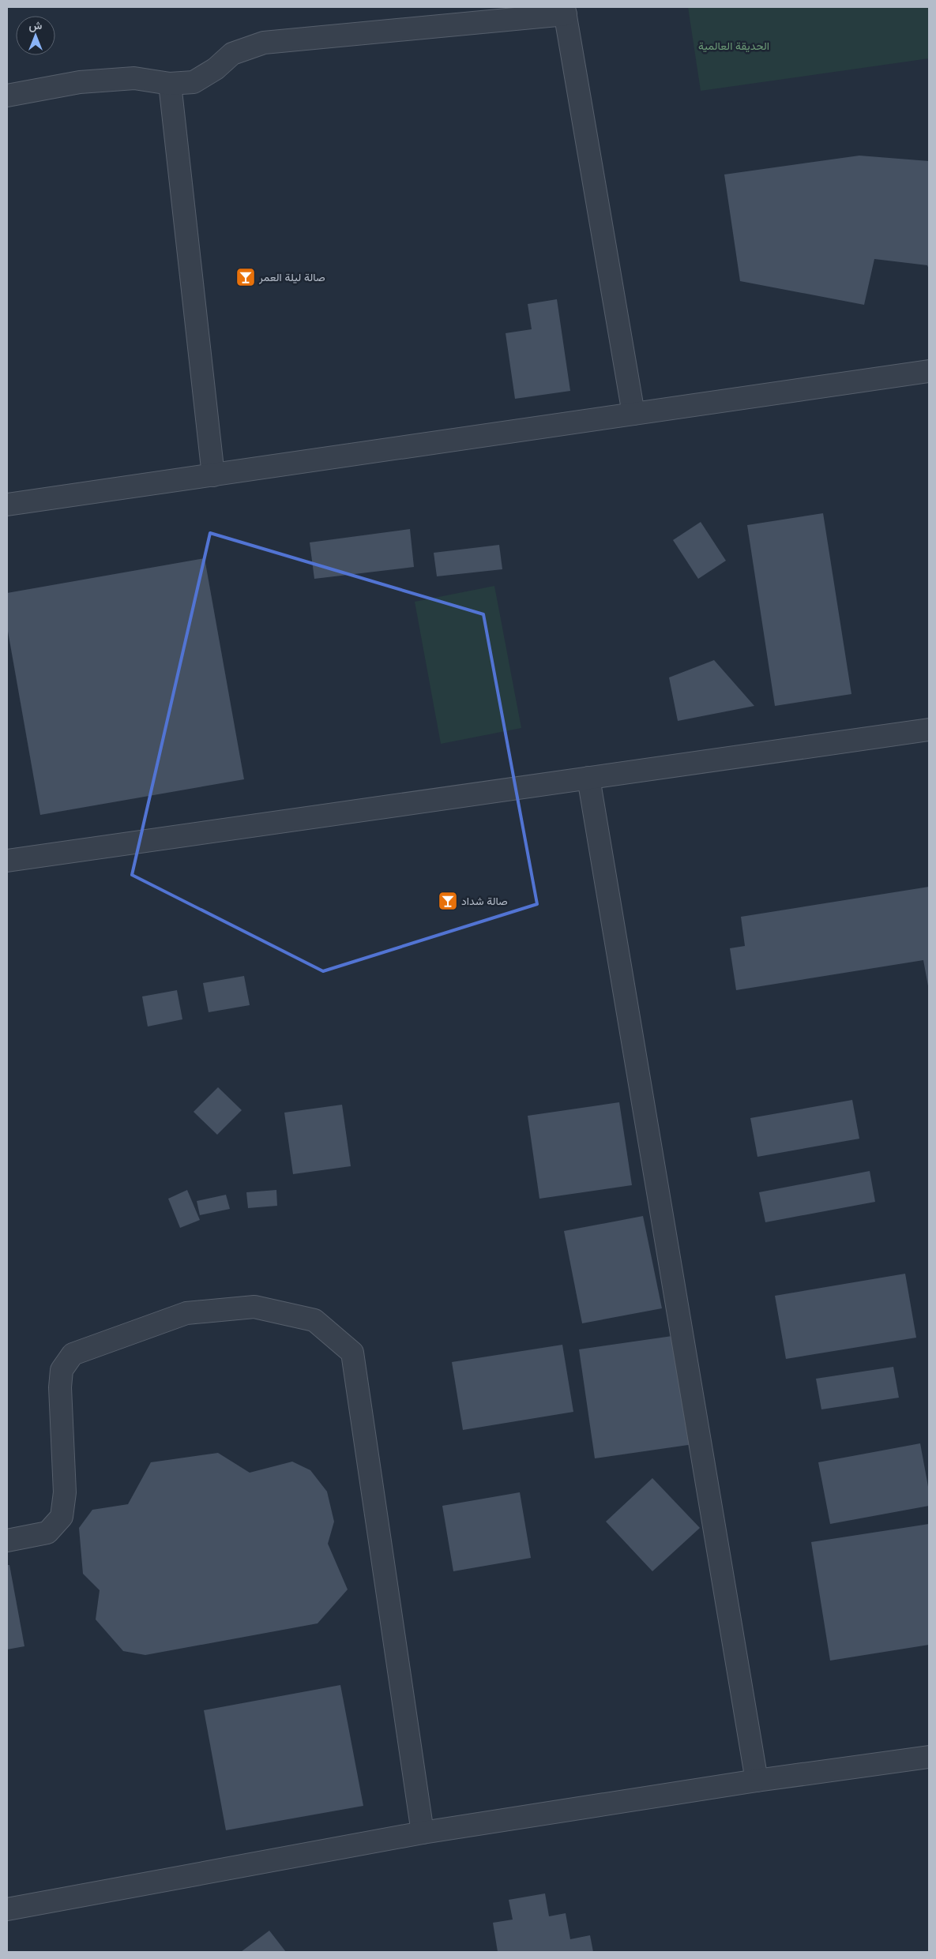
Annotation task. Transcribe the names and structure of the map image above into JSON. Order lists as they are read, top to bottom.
{
  "parks": ["الحديقة العالمية"],
  "places": {
    "bar": ["صالة ليلة العمر", "صالة شداد"]
  },
  "north": "top"
}
